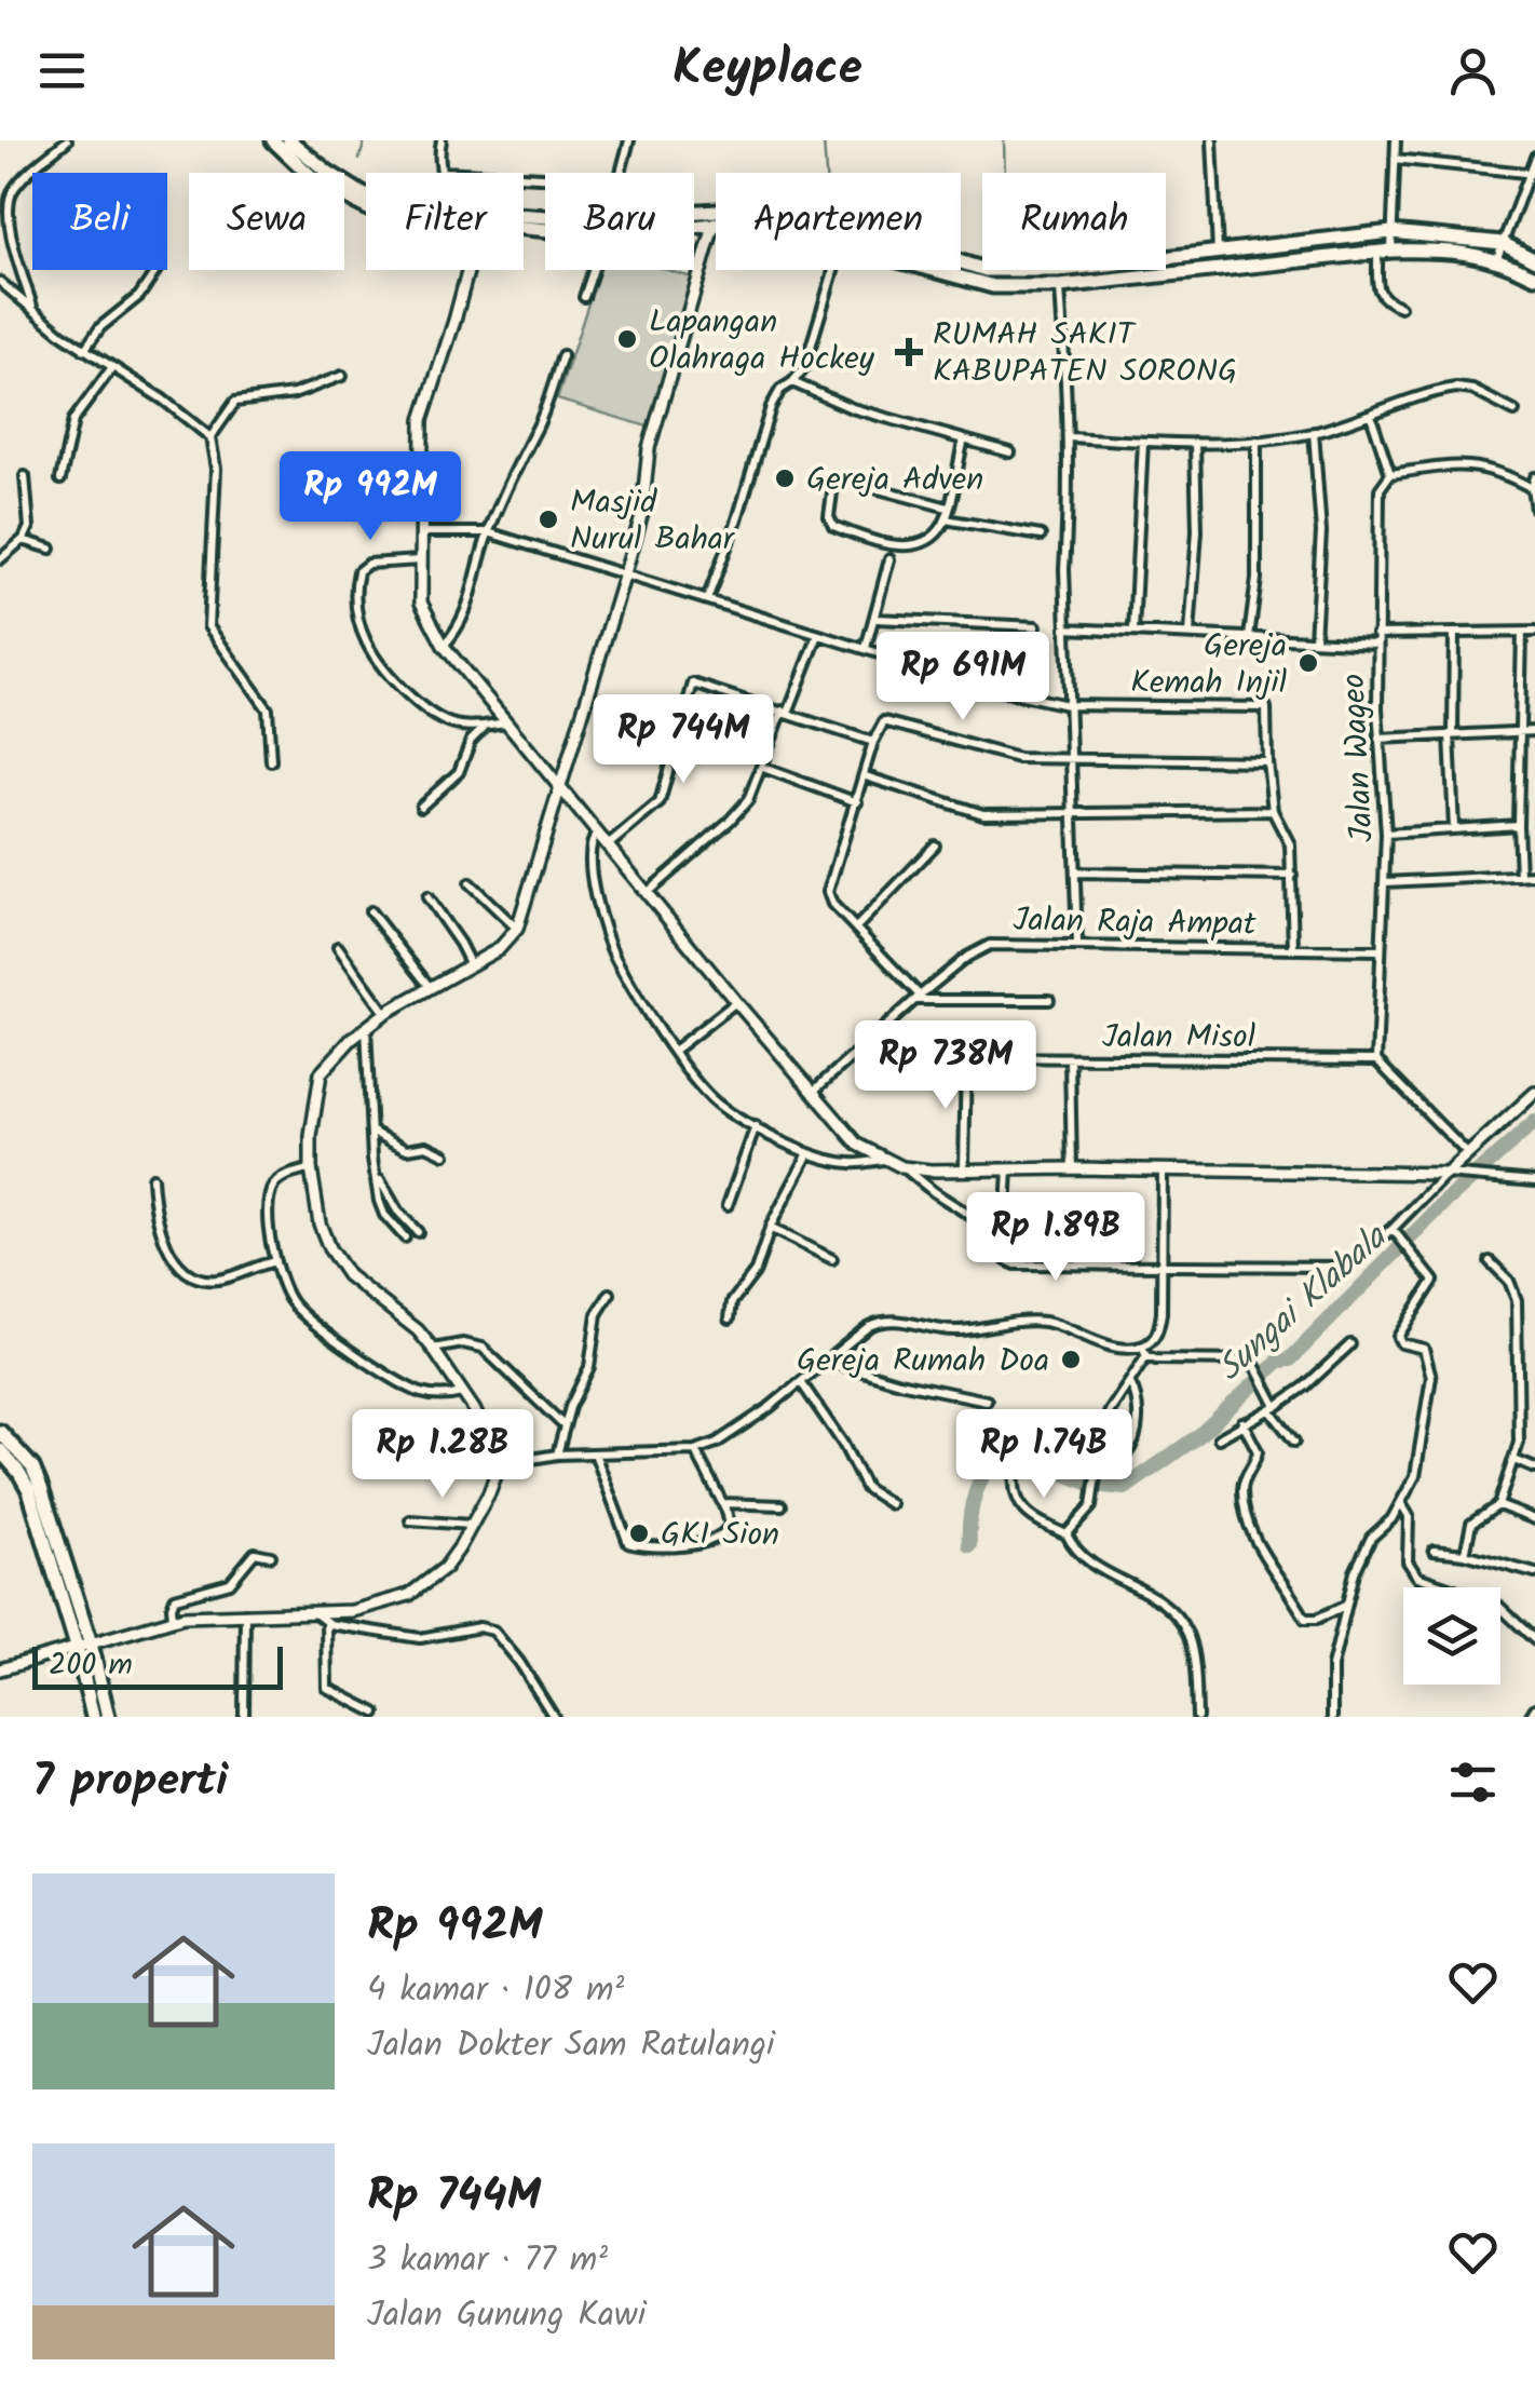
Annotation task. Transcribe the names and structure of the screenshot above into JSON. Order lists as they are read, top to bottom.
{
  "streets": {
    "street": ["Jalan Wageo", "Jalan Raja Ampat", "Jalan Misol"]
  },
  "crossings": [
    ["Jalan Wageo", "Jalan Raja Ampat"],
    ["Jalan Wageo", "Jalan Misol"],
    ["Jalan Raja Ampat", "Jalan Misol"]
  ],
  "water": ["Sungai Klabala"],
  "places": {
    "other": [
      "Lapangan Olahraga Hockey",
      "Gereja Adven",
      "Masjid Nurul Bahar",
      "Gereja Kemah Injil",
      "Gereja Rumah Doa",
      "GKI Sion"
    ],
    "health": ["RUMAH SAKIT KABUPATEN SORONG"]
  },
  "scale_bar": "200 m",
  "page": {
    "header": "Keyplace",
    "chip": [
      "Beli",
      "Sewa",
      "Filter",
      "Baru",
      "Apartemen",
      "Rumah"
    ],
    "price": [
      "Rp 992M",
      "Rp 691M",
      "Rp 744M",
      "Rp 738M",
      "Rp 1.89B",
      "Rp 1.28B",
      "Rp 1.74B"
    ],
    "scale": "200 m",
    "heading": "7 properti",
    "list": [
      {
        "name": "Rp 992M",
        "note": "4 kamar · 108 m² · Jalan Dokter Sam Ratulangi"
      },
      {
        "name": "Rp 744M",
        "note": "3 kamar · 77 m² · Jalan Gunung Kawi"
      }
    ]
  }
}
